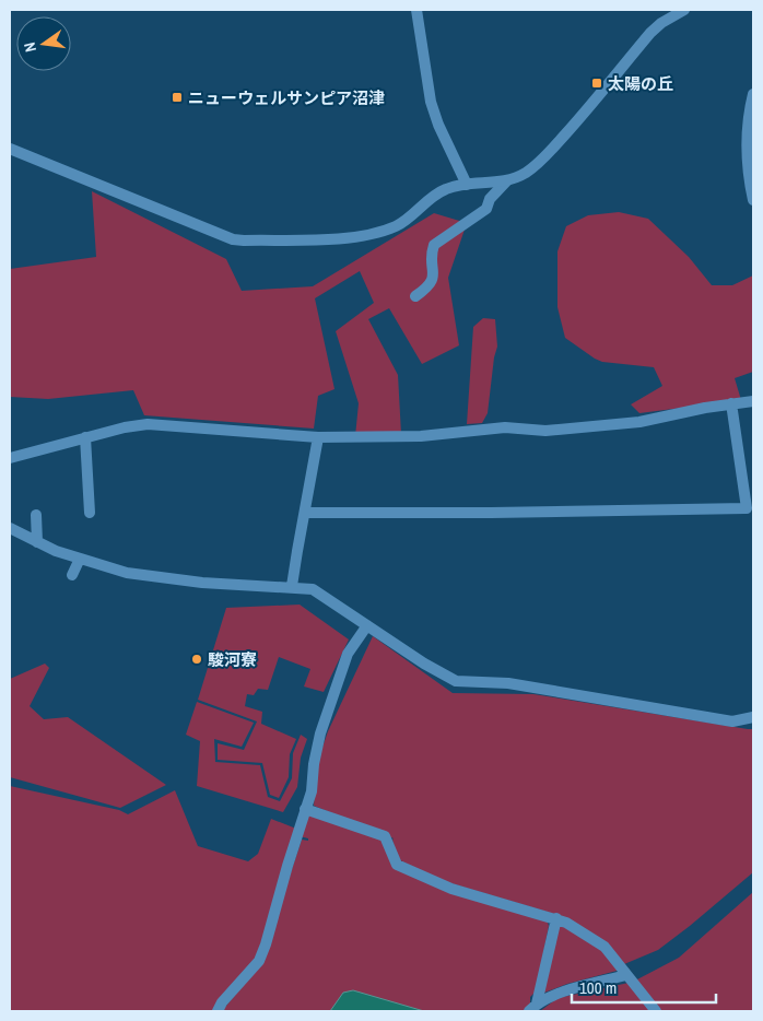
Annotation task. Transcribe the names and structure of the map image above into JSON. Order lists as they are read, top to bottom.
{
  "places": {
    "transit": ["太陽の丘", "ニューウェルサンピア沼津"],
    "other": ["駿河寮"]
  },
  "scale_bar": "100 m",
  "north": "left"
}
